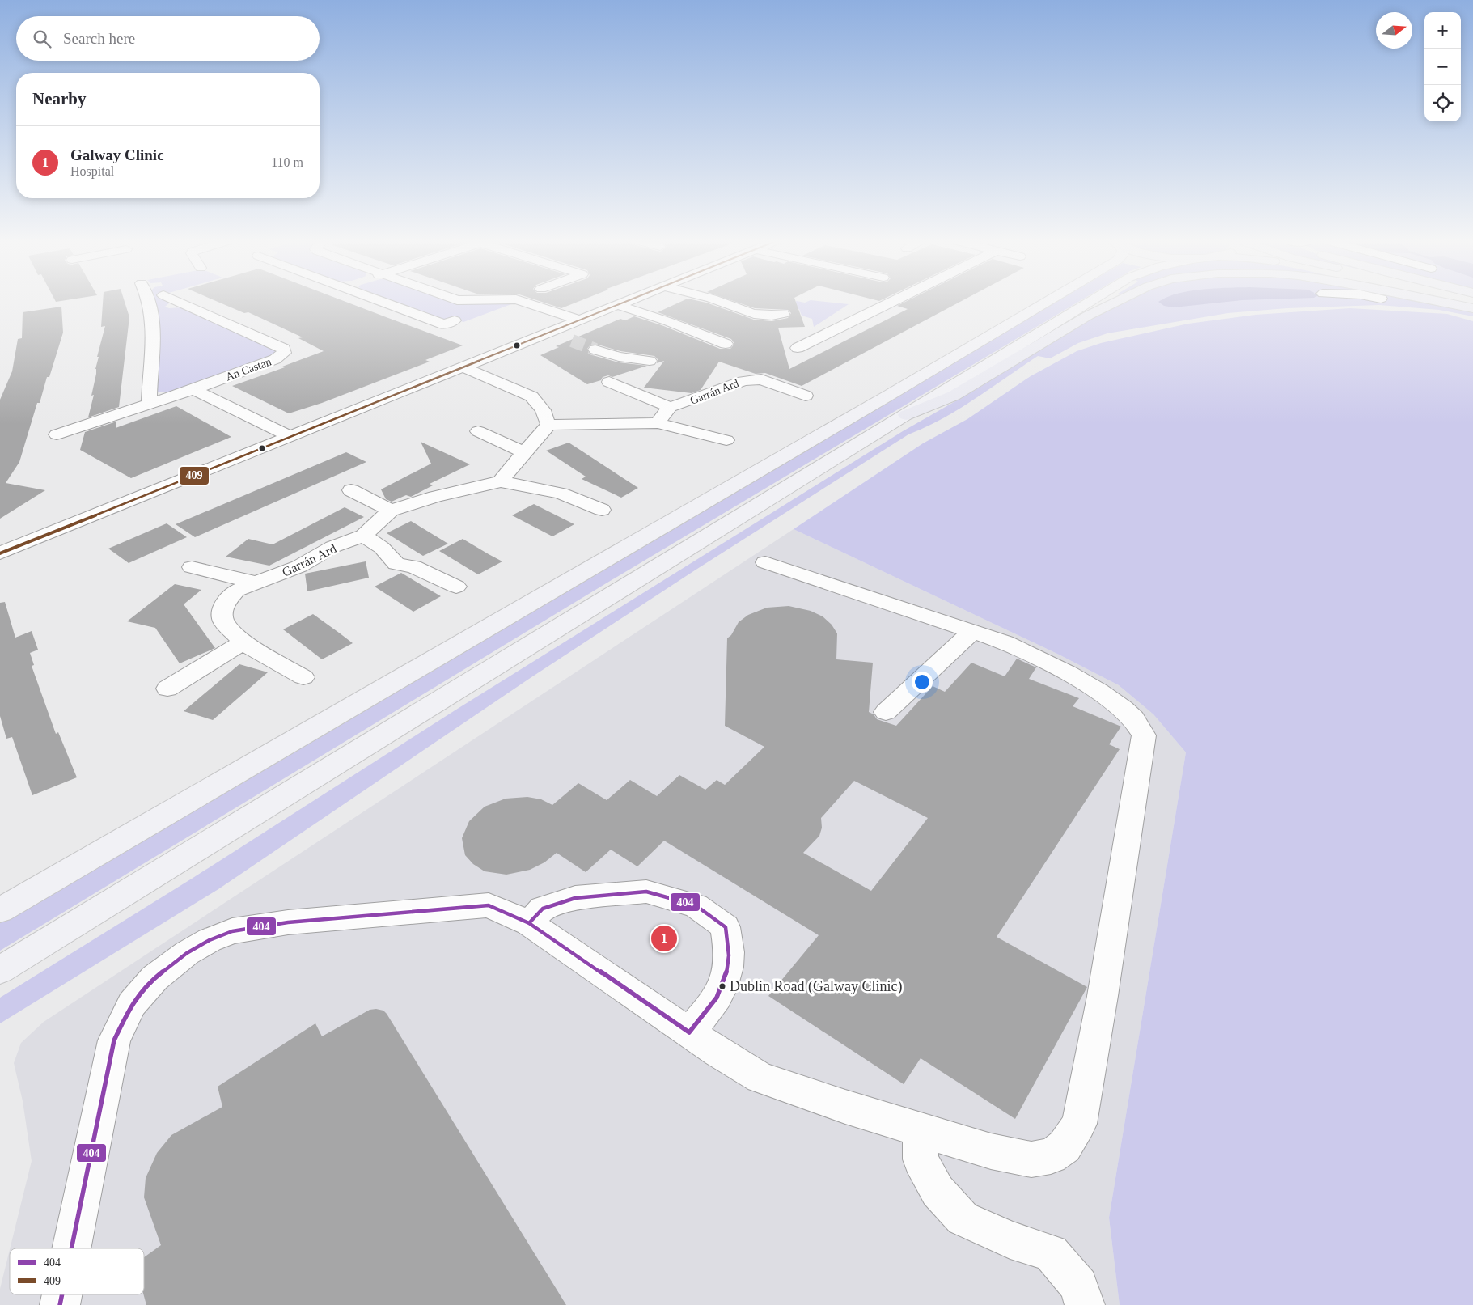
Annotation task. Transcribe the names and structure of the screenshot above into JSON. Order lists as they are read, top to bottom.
{
  "streets": {
    "street": ["An Castan", "Garrán Ard"]
  },
  "places": ["Dublin Road (Galway Clinic)"],
  "lines": ["transit line 409", "transit line 404"],
  "legend": ["404", "409"],
  "north": "right",
  "page": {
    "map_buttons": ["+", "−"],
    "search": "Search here",
    "heading": "Nearby",
    "list": [
      {
        "mark": "1",
        "name": "Galway Clinic",
        "note": "Hospital",
        "value": "110 m"
      }
    ],
    "pins": "1"
  }
}
